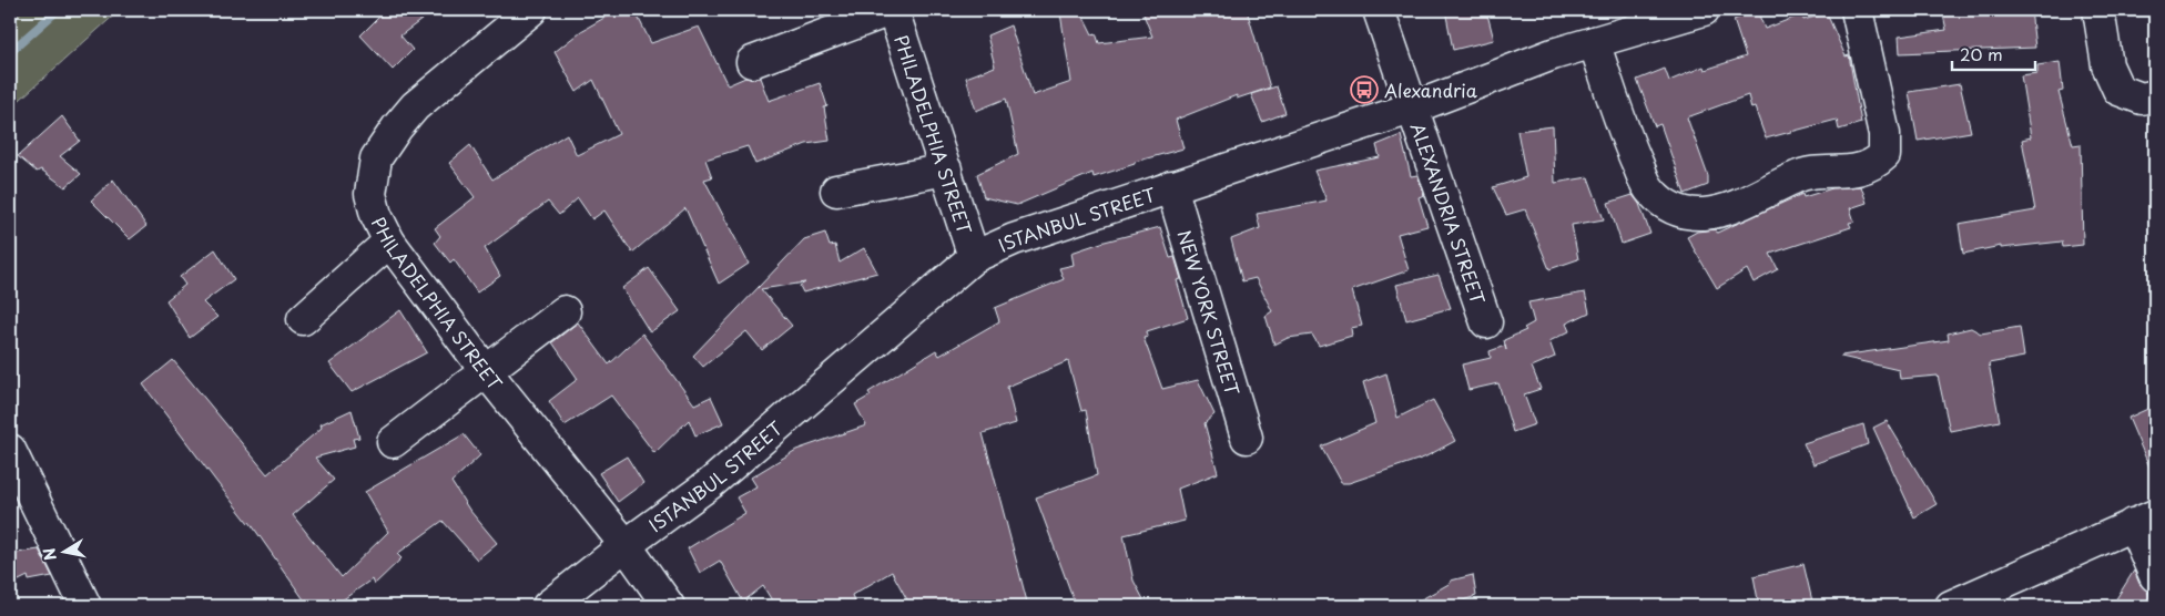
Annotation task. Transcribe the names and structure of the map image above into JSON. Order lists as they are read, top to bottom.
{
  "streets": {
    "street": [
      "PHILADELPHIA STREET",
      "ALEXANDRIA STREET",
      "ISTANBUL STREET",
      "NEW YORK STREET"
    ]
  },
  "crossings": [
    ["PHILADELPHIA STREET", "ISTANBUL STREET"],
    ["ALEXANDRIA STREET", "ISTANBUL STREET"],
    ["ISTANBUL STREET", "NEW YORK STREET"]
  ],
  "places": {
    "bus stop": ["Alexandria"]
  },
  "scale_bar": "20 m",
  "north": "left"
}
